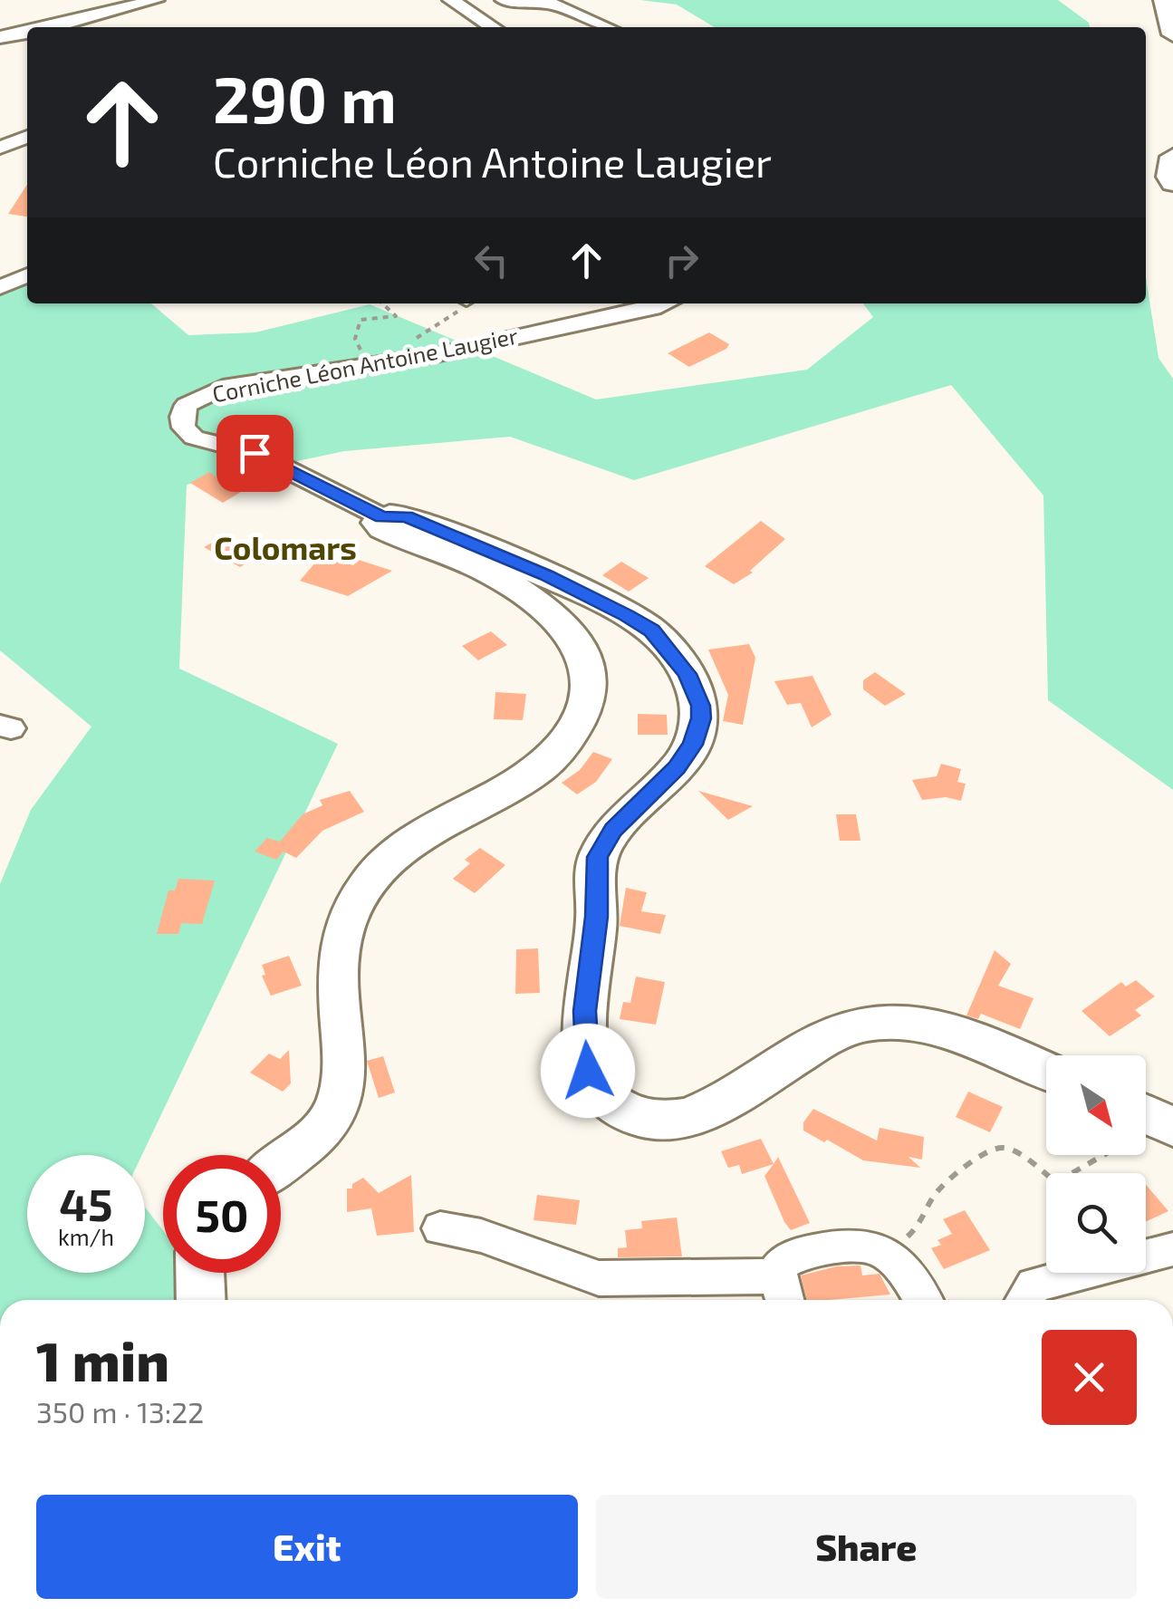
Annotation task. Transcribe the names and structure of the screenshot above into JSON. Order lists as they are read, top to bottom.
{
  "streets": {
    "street": ["Corniche Léon Antoine Laugier"]
  },
  "districts": ["Colomars"],
  "north": "bottom right",
  "page": {
    "turn": ["290 m", "Corniche Léon Antoine Laugier"],
    "speed": "45 km/h",
    "limit": "50",
    "heading": ["1 min", "350 m · 13:22"],
    "buttons": ["Exit", "Share"]
  }
}
